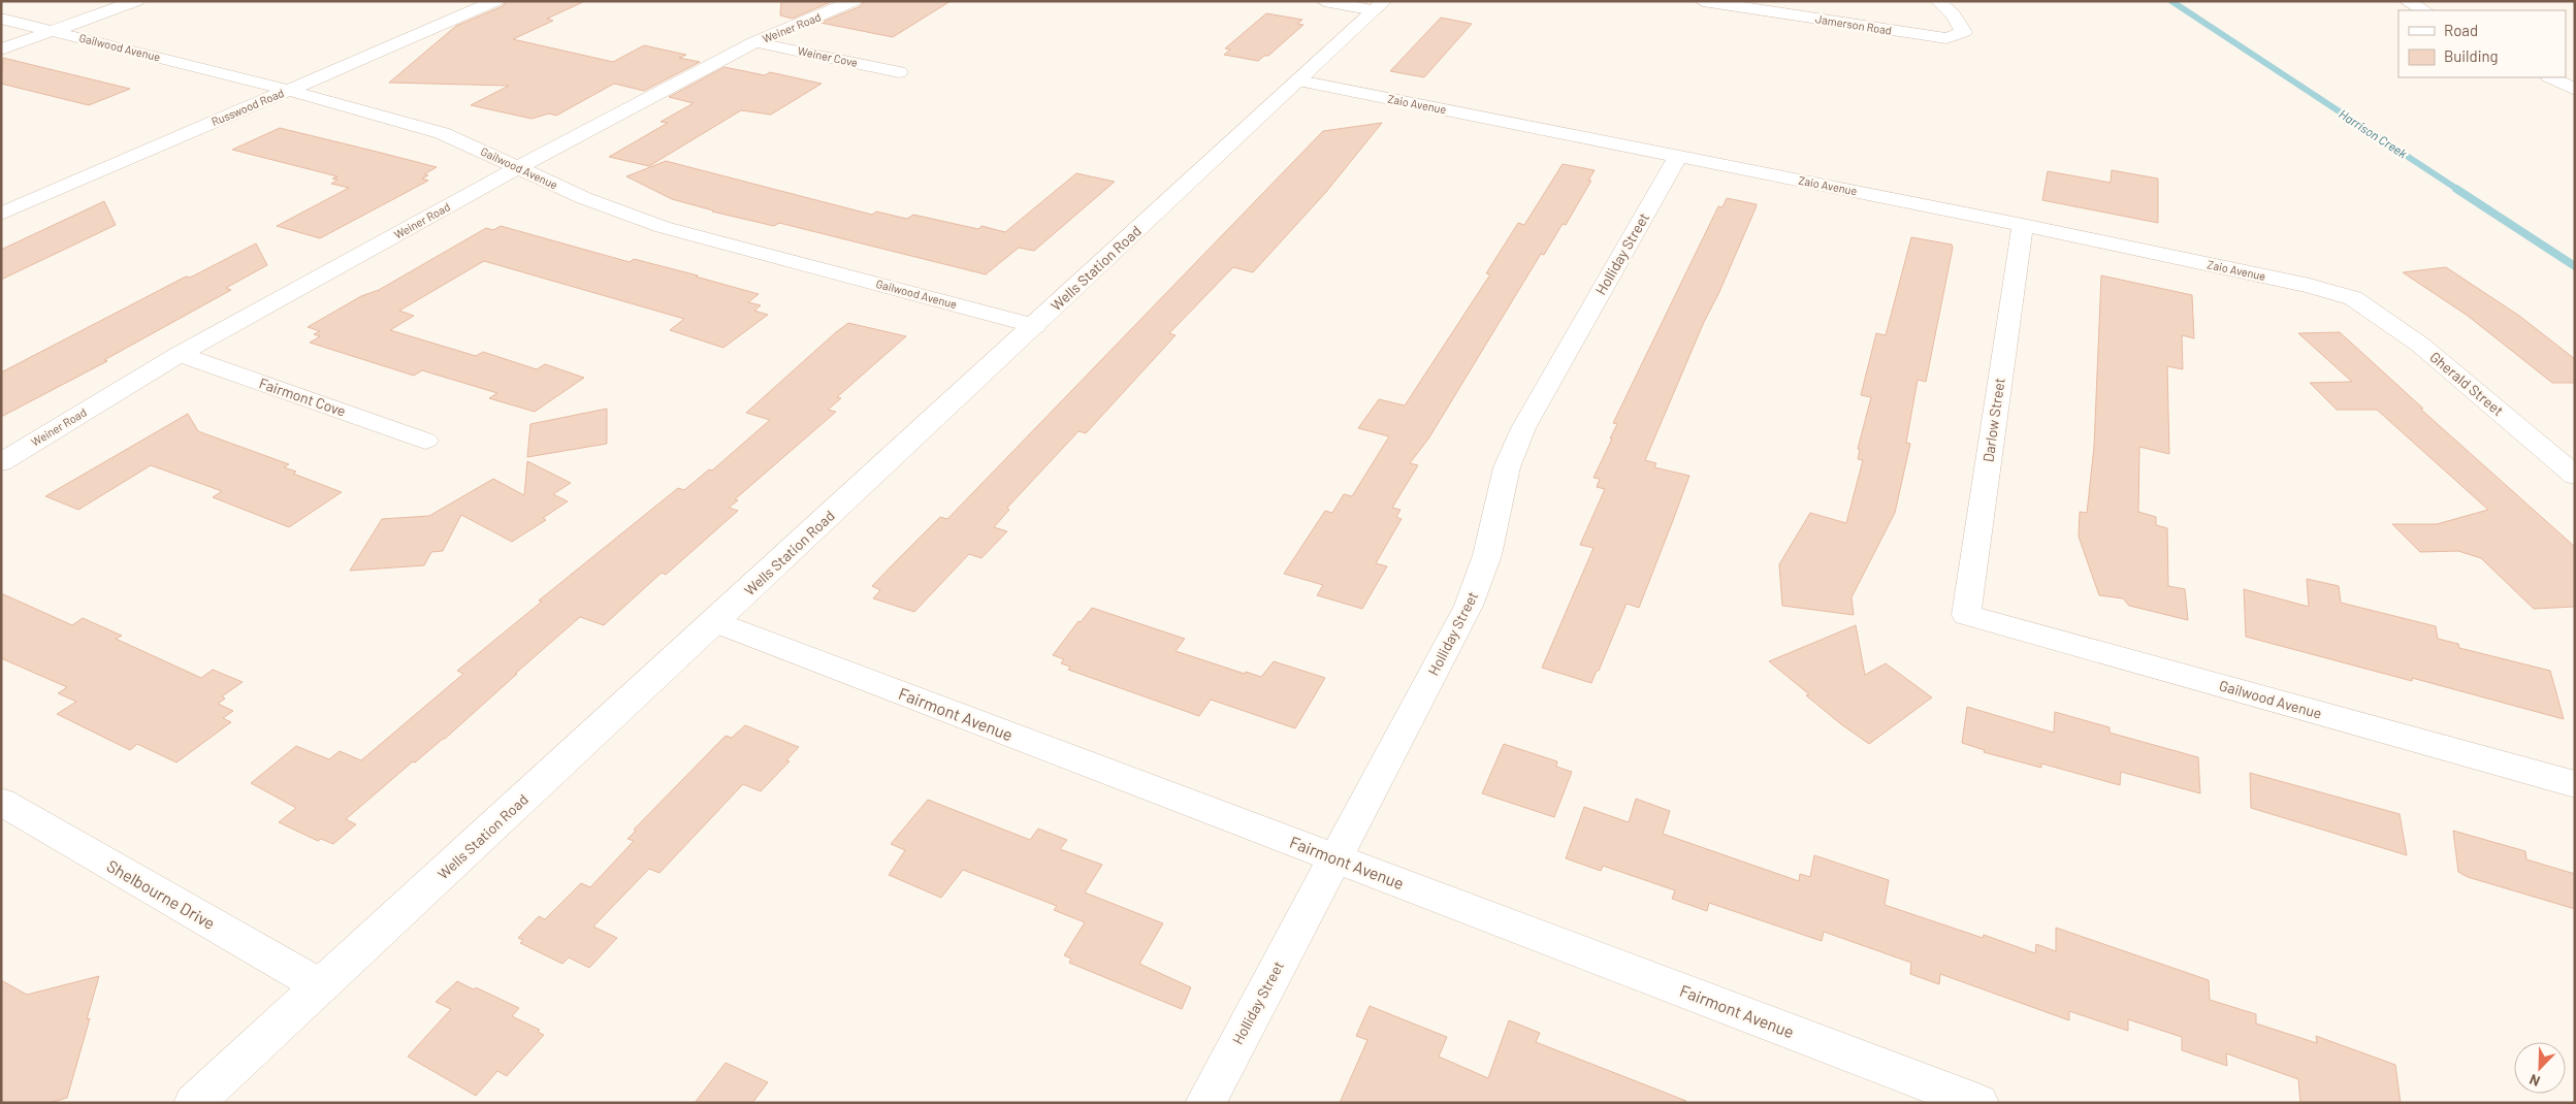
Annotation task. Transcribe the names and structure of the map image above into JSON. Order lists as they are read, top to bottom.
{
  "streets": {
    "street": [
      "Jamerson Road",
      "Weiner Road",
      "Gailwood Avenue",
      "Weiner Cove",
      "Zaio Avenue",
      "Russwood Road",
      "Holliday Street",
      "Wells Station Road",
      "Gherald Street",
      "Fairmont Cove",
      "Darlow Street",
      "Fairmont Avenue",
      "Shelbourne Drive"
    ]
  },
  "crossings": [
    ["Weiner Road", "Gailwood Avenue"],
    ["Weiner Road", "Weiner Cove"],
    ["Weiner Road", "Fairmont Cove"],
    ["Gailwood Avenue", "Russwood Road"],
    ["Gailwood Avenue", "Wells Station Road"],
    ["Gailwood Avenue", "Darlow Street"],
    ["Zaio Avenue", "Holliday Street"],
    ["Zaio Avenue", "Wells Station Road"],
    ["Zaio Avenue", "Gherald Street"],
    ["Zaio Avenue", "Darlow Street"],
    ["Holliday Street", "Fairmont Avenue"],
    ["Wells Station Road", "Fairmont Avenue"],
    ["Wells Station Road", "Shelbourne Drive"]
  ],
  "water": ["Harrison Creek"],
  "legend": ["Road", "Building"],
  "north": "bottom left"
}
